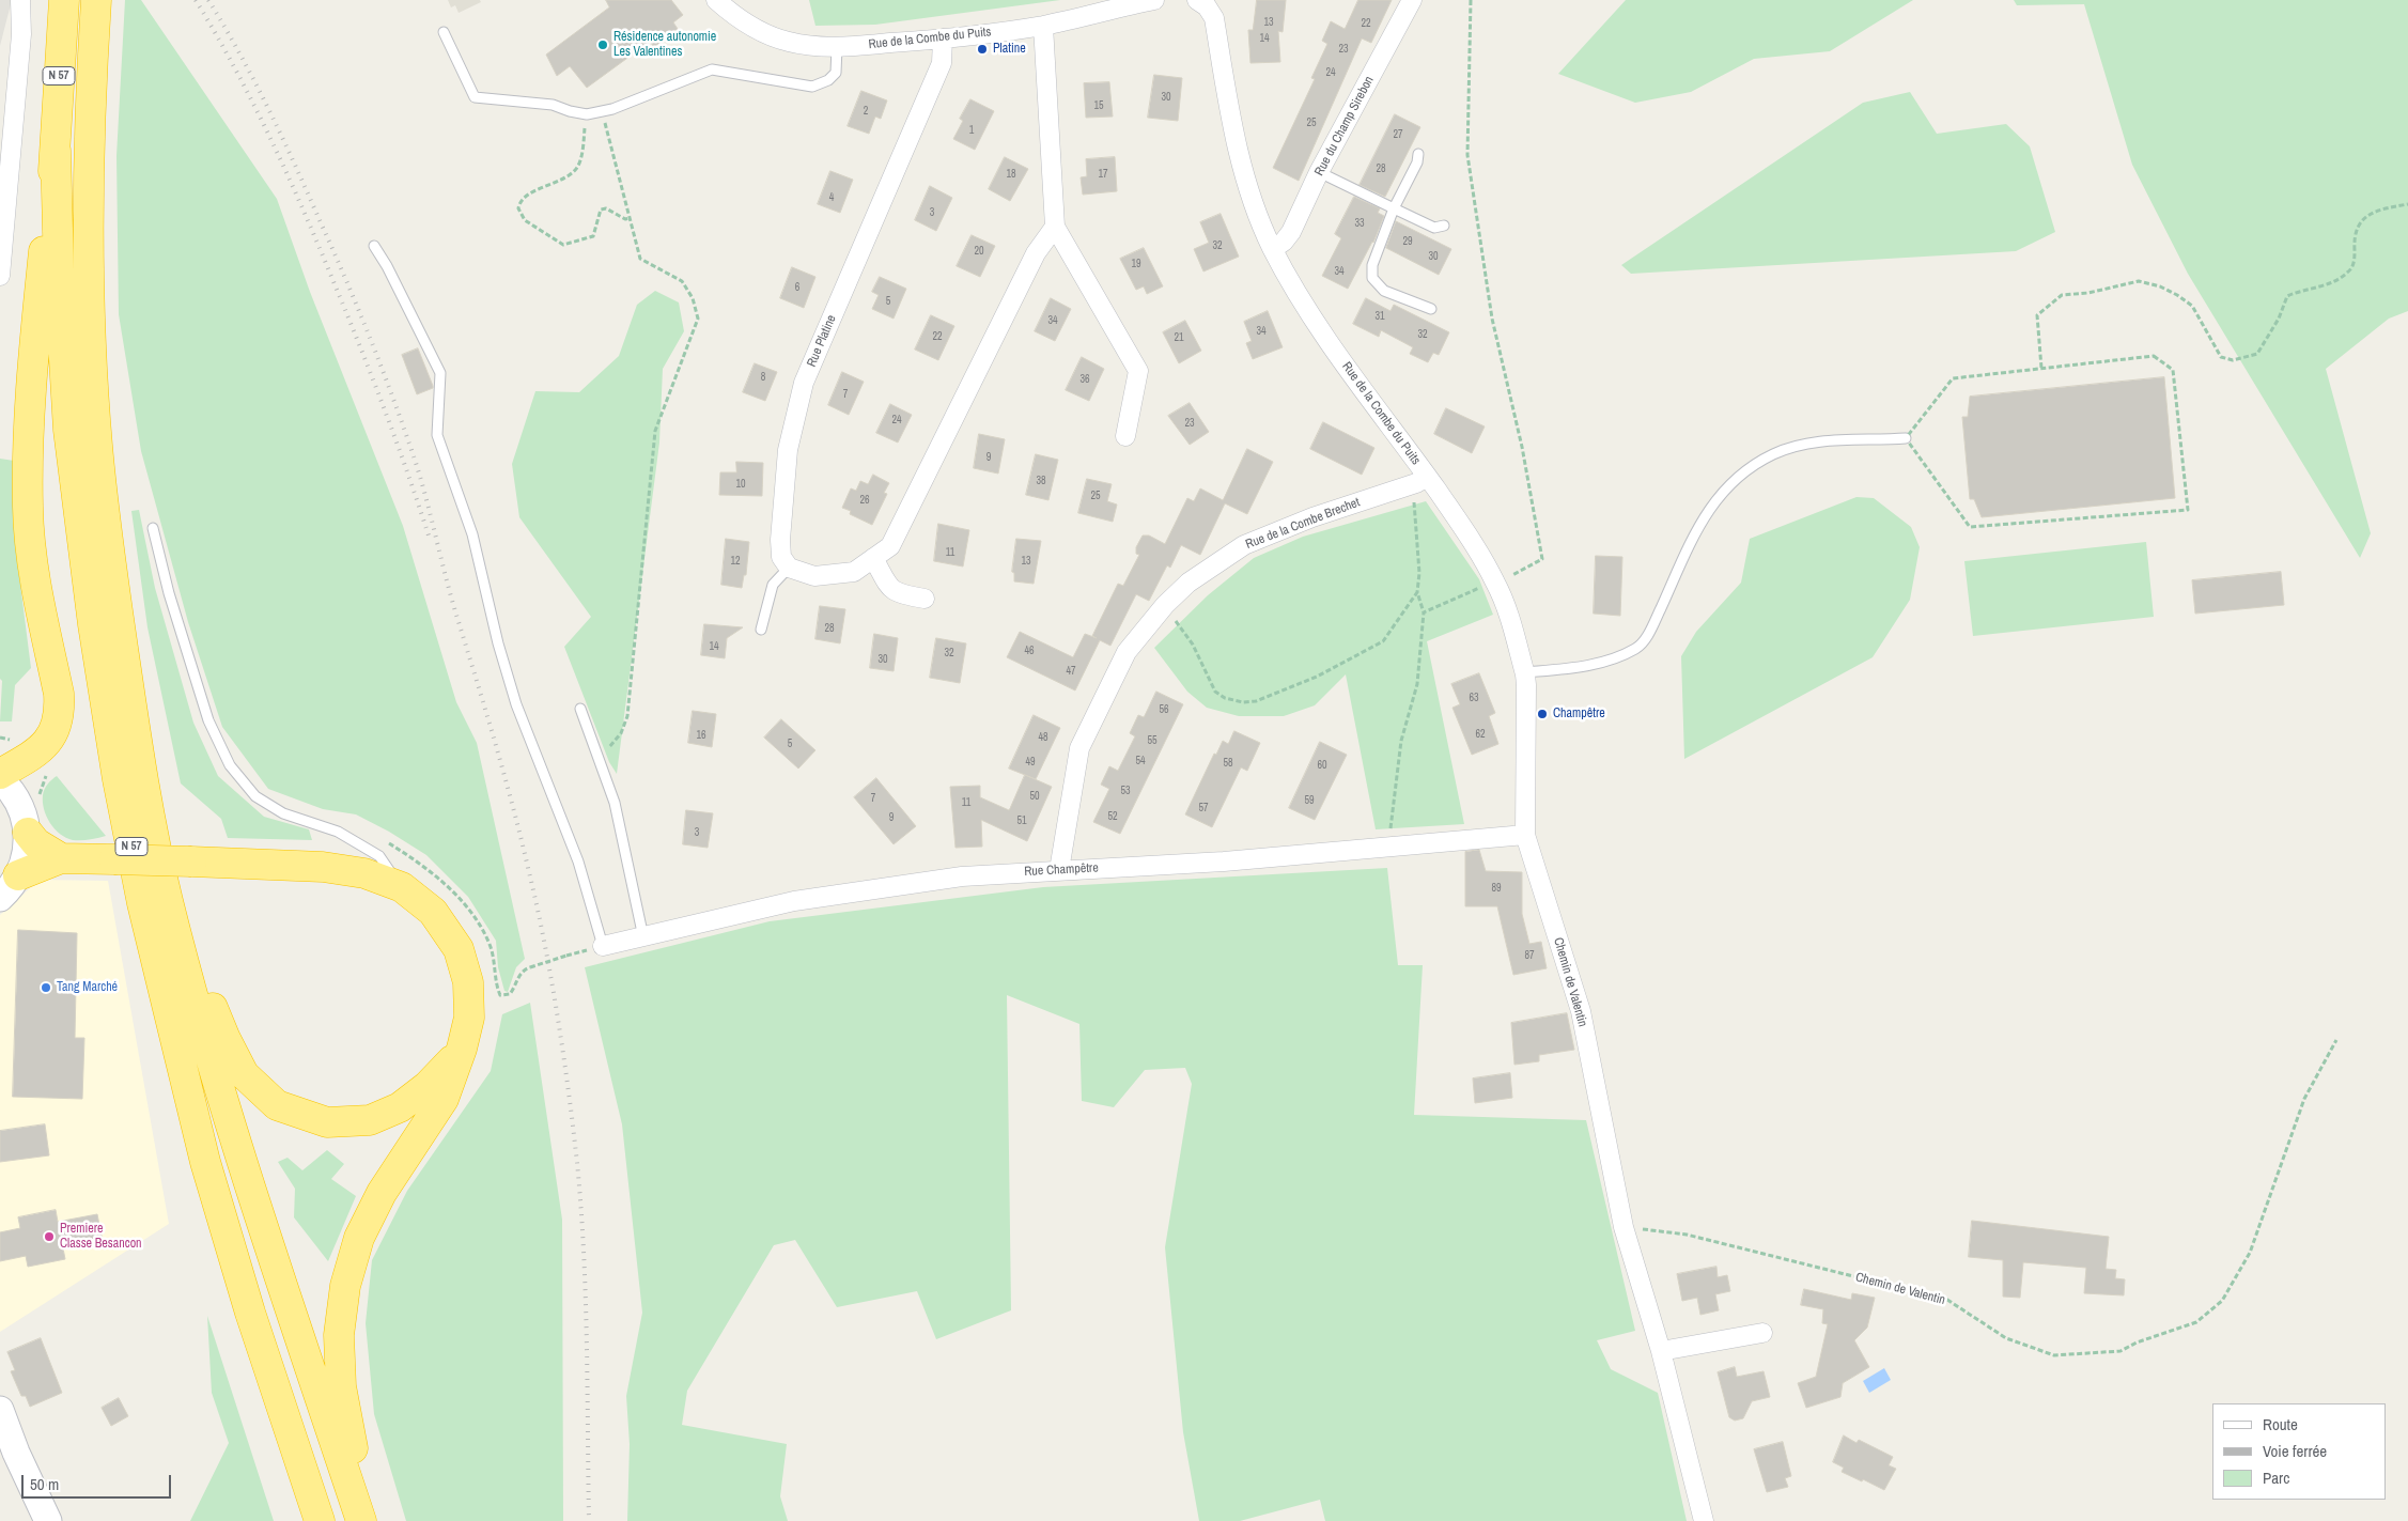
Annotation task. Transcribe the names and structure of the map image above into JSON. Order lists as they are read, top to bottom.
{
  "streets": {
    "highway": ["N 57"],
    "street": [
      "Rue de la Combe du Puits",
      "Rue du Champ Sirebon",
      "Rue Platine",
      "Rue de la Combe Brechet",
      "Rue Champêtre",
      "Chemin de Valentin"
    ]
  },
  "crossings": [
    ["Rue de la Combe du Puits", "Rue du Champ Sirebon"],
    ["Rue de la Combe du Puits", "Rue Platine"],
    ["Rue de la Combe du Puits", "Rue de la Combe Brechet"],
    ["Rue de la Combe du Puits", "Rue Champêtre"],
    ["Rue de la Combe du Puits", "Chemin de Valentin"],
    ["Rue de la Combe Brechet", "Rue Champêtre"],
    ["Rue Champêtre", "Chemin de Valentin"]
  ],
  "places": [
    "Résidence autonomie Les Valentines",
    "Platine",
    "Champêtre",
    "Tang Marché",
    "Premiere Classe Besancon"
  ],
  "house_numbers": [
    "13",
    "22",
    "14",
    "23",
    "24",
    "30",
    "15",
    "2",
    "25",
    "1",
    "27",
    "28",
    "18",
    "17",
    "4",
    "3",
    "33",
    "29",
    "32",
    "20",
    "30",
    "19",
    "34",
    "6",
    "5",
    "31",
    "34",
    "34",
    "32",
    "22",
    "21",
    "8",
    "36",
    "7",
    "24",
    "23",
    "9",
    "38",
    "10",
    "25",
    "26",
    "11",
    "12",
    "13",
    "28",
    "14",
    "46",
    "32",
    "30",
    "47",
    "63",
    "56",
    "62",
    "16",
    "48",
    "55",
    "5",
    "54",
    "49",
    "58",
    "60",
    "53",
    "50",
    "7",
    "59",
    "11",
    "57",
    "52",
    "9",
    "51",
    "3",
    "89",
    "87"
  ],
  "legend": ["Route", "Voie ferrée", "Parc"],
  "scale_bar": "50 m"
}
